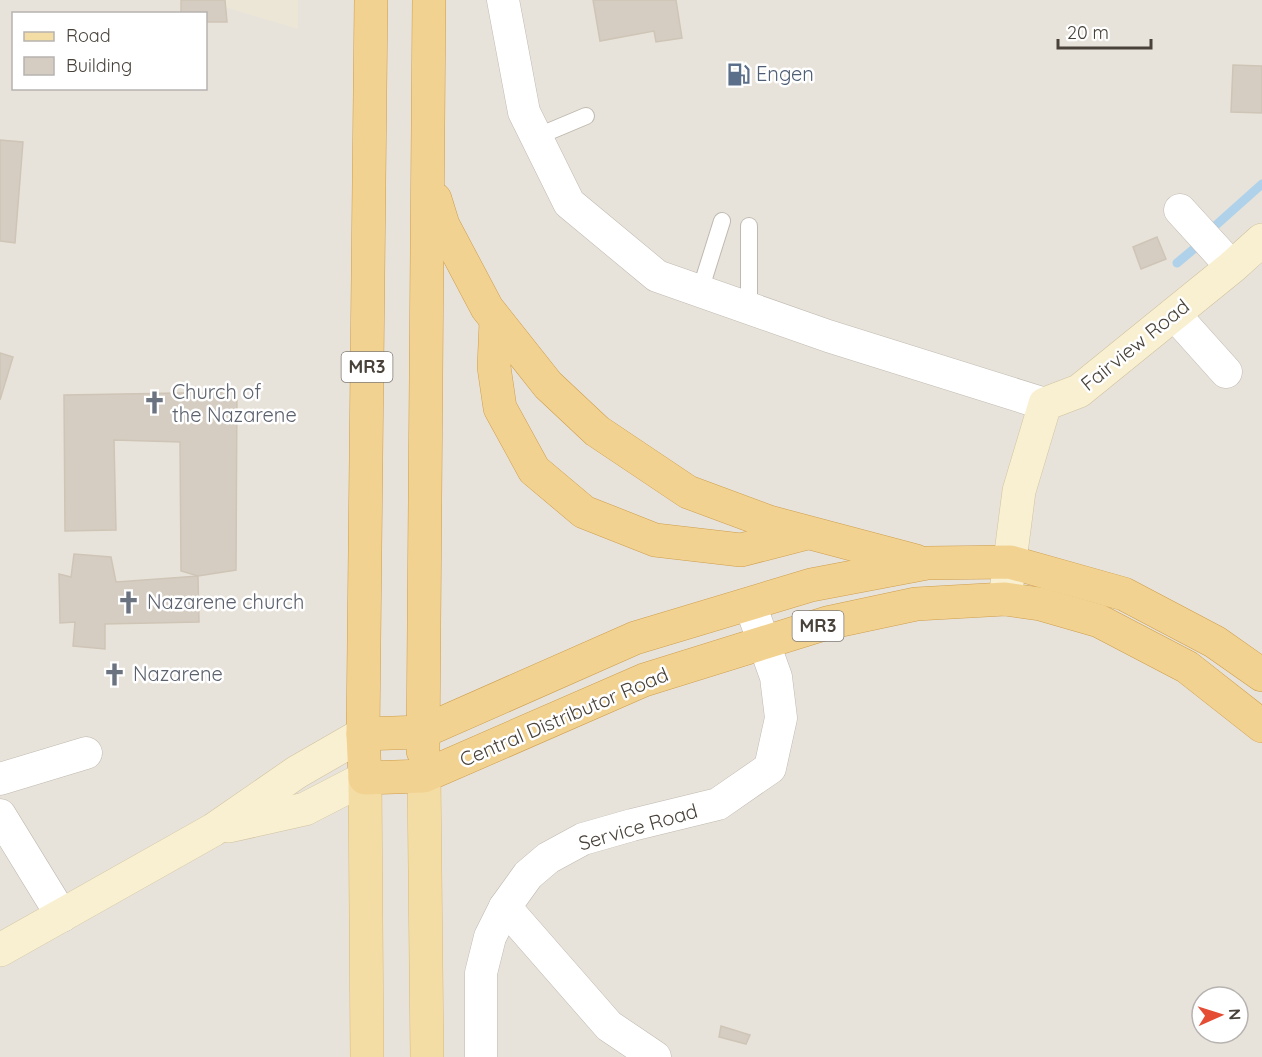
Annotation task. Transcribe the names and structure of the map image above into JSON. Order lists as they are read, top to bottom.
{
  "streets": {
    "highway": ["MR3", "Central Distributor Road"],
    "main road": ["Fairview Road"],
    "street": ["Service Road"]
  },
  "crossings": [
    ["MR3", "Central Distributor Road"],
    ["MR3", "Service Road"],
    ["Central Distributor Road", "Service Road"]
  ],
  "places": {
    "fuel station": ["Engen"],
    "church": ["Church of the Nazarene", "Nazarene church", "Nazarene"]
  },
  "legend": ["Road", "Building"],
  "scale_bar": "20 m",
  "north": "right"
}
